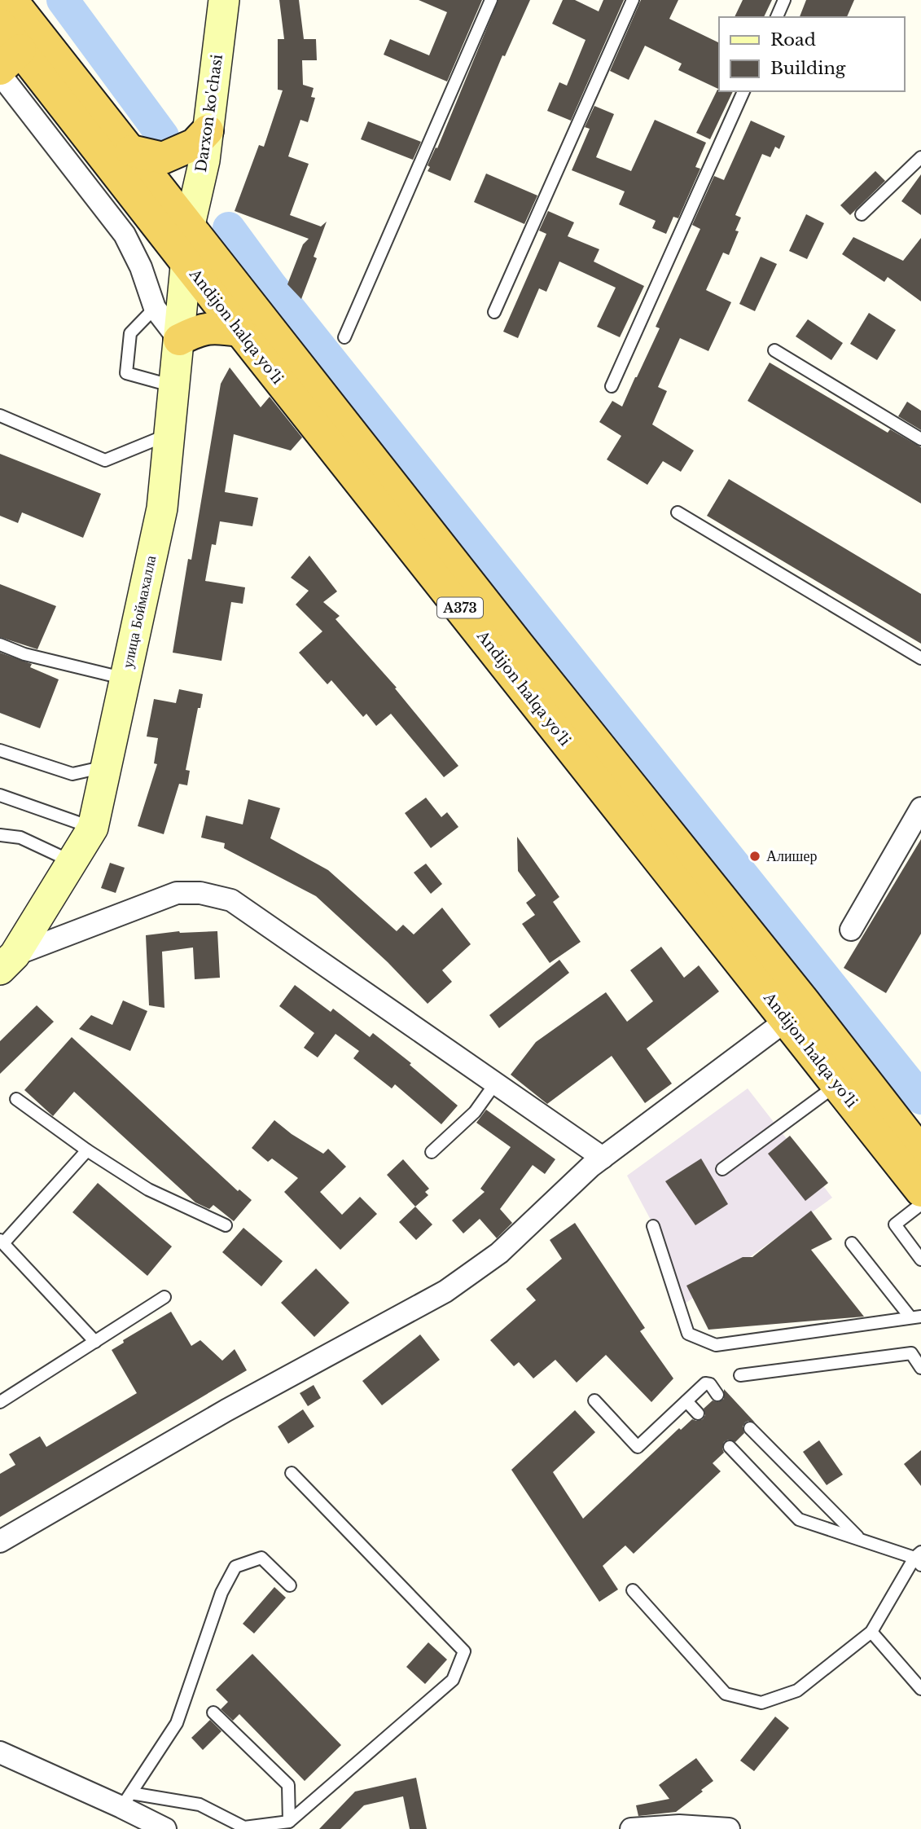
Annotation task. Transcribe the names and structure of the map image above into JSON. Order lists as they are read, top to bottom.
{
  "streets": {
    "highway": ["Andijon halqa yo‘li", "A373"],
    "main road": ["Darxon ko'chasi", "улица Боймахалла"]
  },
  "crossings": [
    ["Darxon ko'chasi", "Andijon halqa yo‘li"],
    ["Darxon ko'chasi", "улица Боймахалла"],
    ["Andijon halqa yo‘li", "улица Боймахалла"]
  ],
  "places": ["Алишер"],
  "legend": ["Road", "Building"]
}
